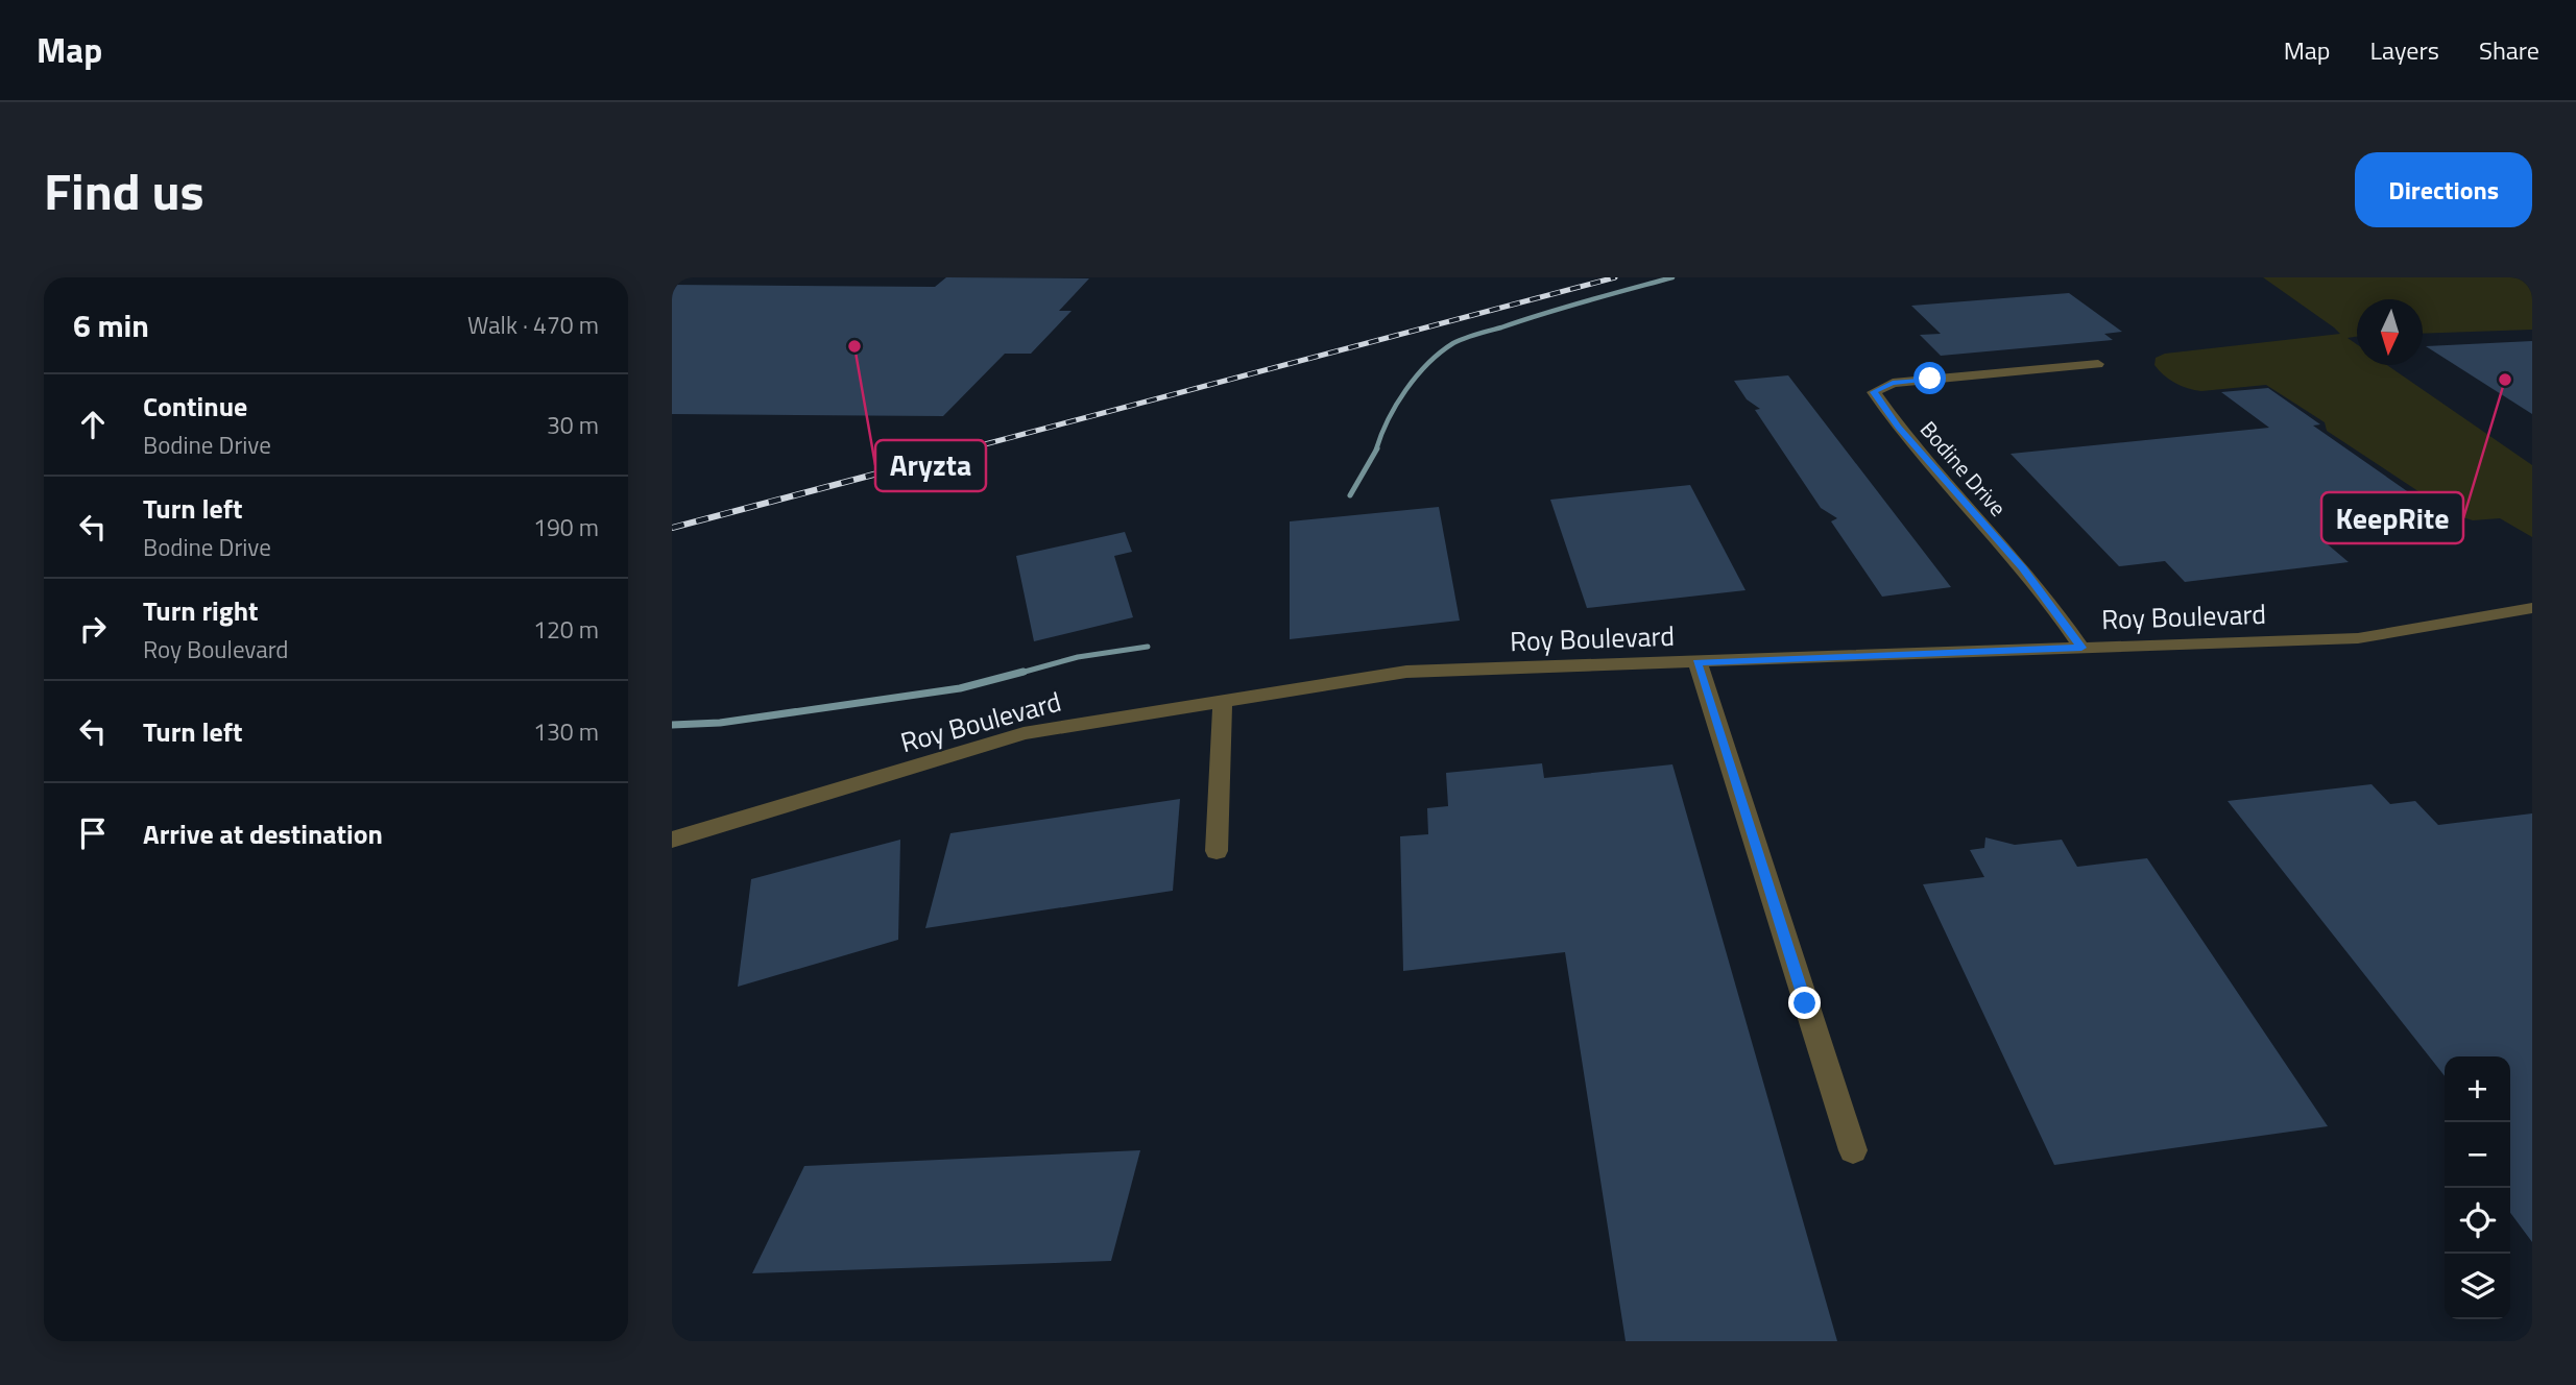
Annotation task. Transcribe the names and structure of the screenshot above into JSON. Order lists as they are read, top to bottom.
{
  "streets": {
    "street": ["Bodine Drive", "Roy Boulevard"]
  },
  "crossings": [
    ["Bodine Drive", "Roy Boulevard"]
  ],
  "places": ["Aryzta", "KeepRite"],
  "north": "bottom",
  "page": {
    "header": "Map",
    "nav": ["Map", "Layers", "Share"],
    "title": "Find us",
    "buttons": "Directions",
    "heading": ["6 min", "Walk · 470 m"],
    "list": [
      ["Continue", "Bodine Drive", "30 m"],
      ["Turn left", "Bodine Drive", "190 m"],
      ["Turn right", "Roy Boulevard", "120 m"],
      ["Turn left", "130 m"],
      "Arrive at destination"
    ],
    "map_buttons": ["+", "−"]
  }
}
